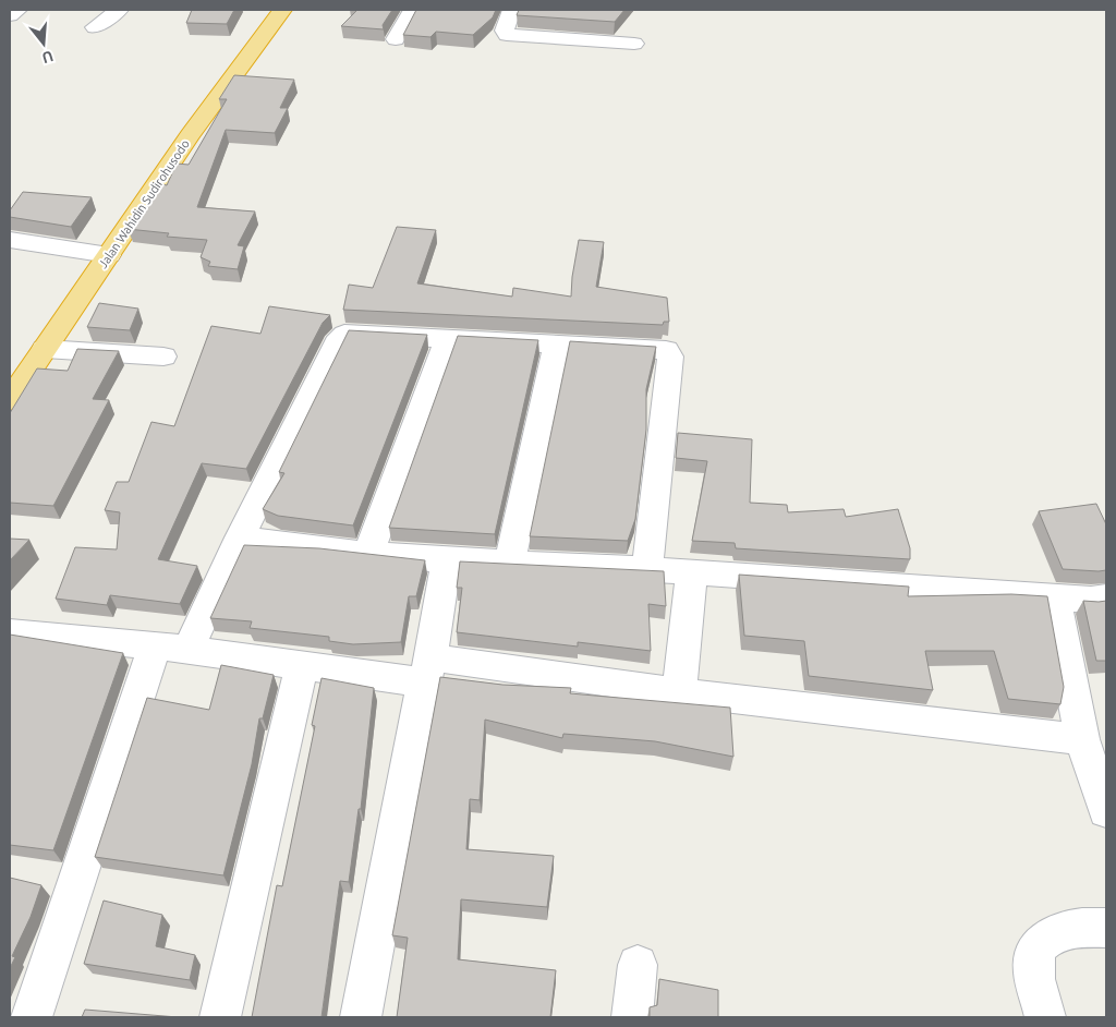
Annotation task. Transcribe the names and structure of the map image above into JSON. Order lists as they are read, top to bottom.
{
  "streets": {
    "highway": ["Jalan Wahidin Sudirohusodo"]
  },
  "north": "bottom"
}
